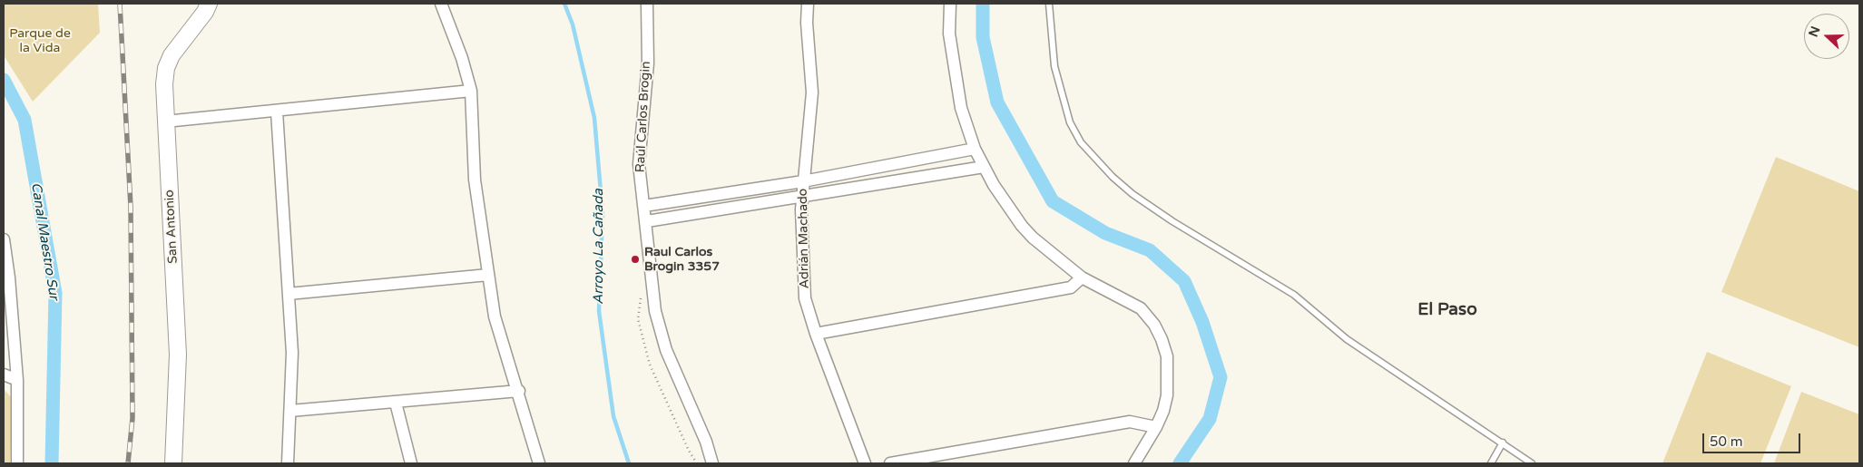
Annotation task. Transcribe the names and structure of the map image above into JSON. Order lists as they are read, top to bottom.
{
  "streets": {
    "main road": ["San Antonio"],
    "street": ["Raúl Carlos Brogin", "Adrián Machado"]
  },
  "districts": ["El Paso"],
  "water": ["Canal Maestro Sur", "Arroyo La Cañada"],
  "parks": ["Parque de la Vida"],
  "places": ["Raul Carlos Brogin 3357"],
  "scale_bar": "50 m",
  "north": "left"
}
